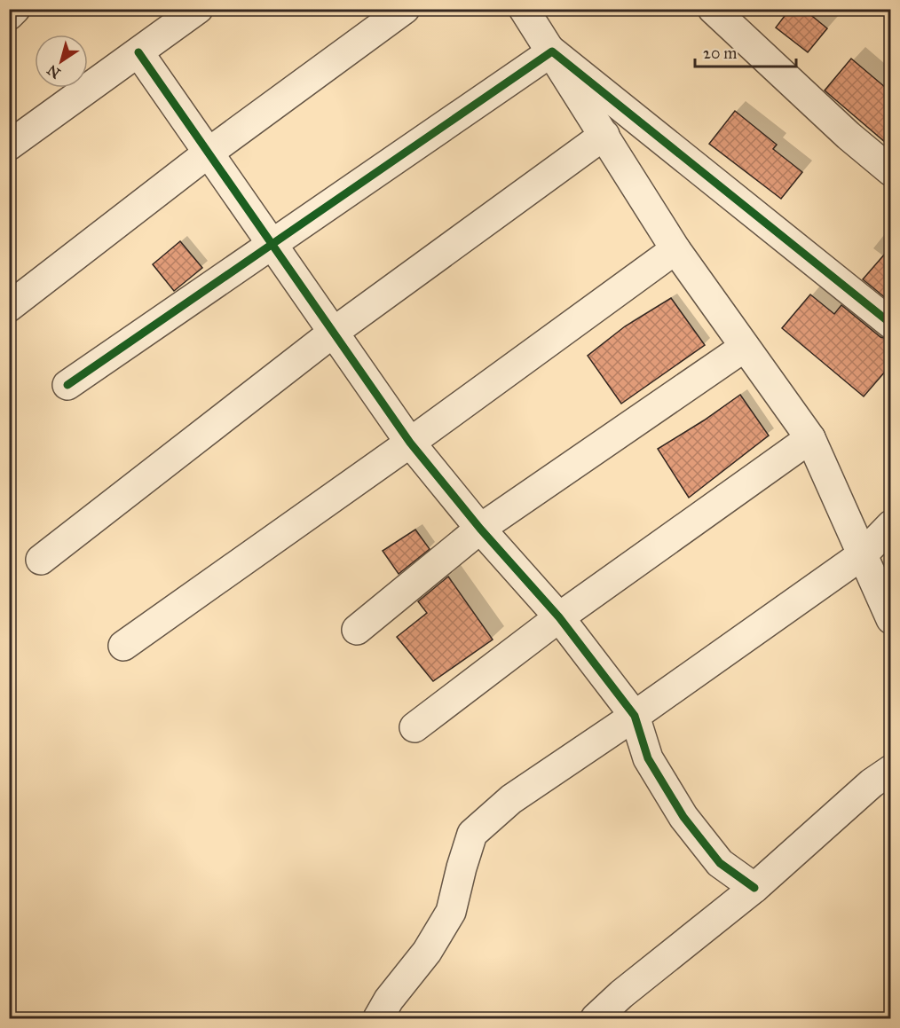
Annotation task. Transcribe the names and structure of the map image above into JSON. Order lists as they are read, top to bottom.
{
  "scale_bar": "20 m",
  "north": "bottom left"
}
